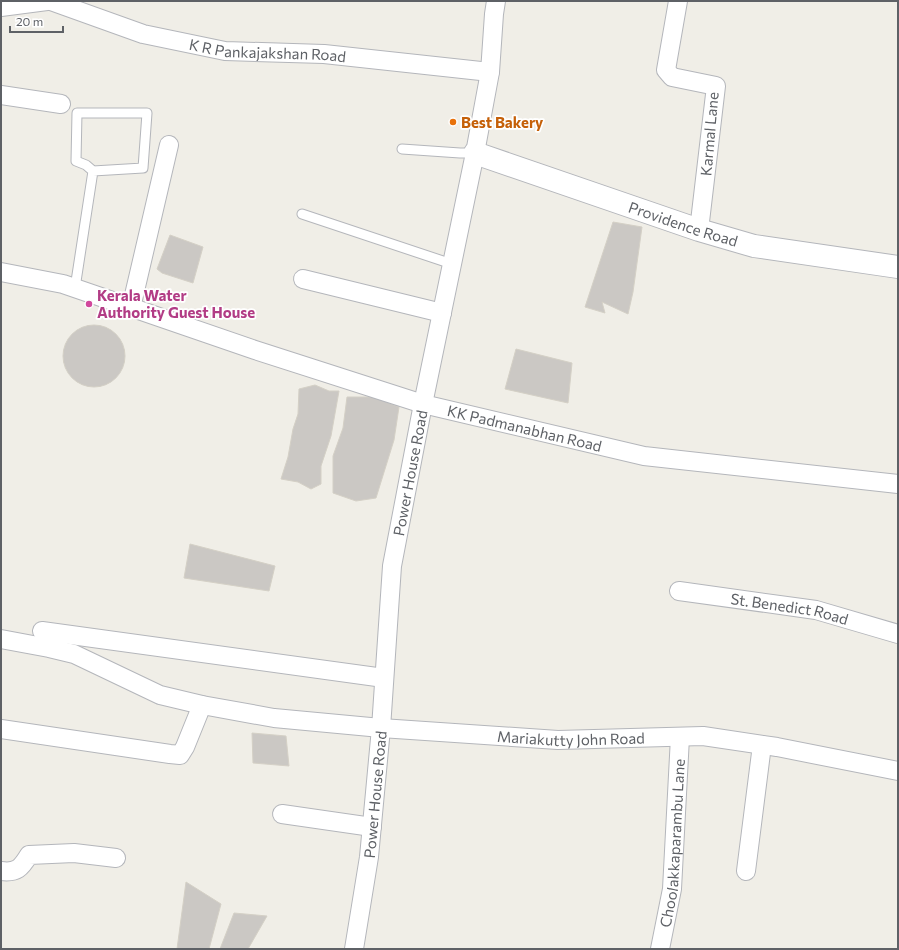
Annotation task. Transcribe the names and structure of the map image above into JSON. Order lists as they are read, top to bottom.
{
  "streets": {
    "street": [
      "K R Pankajakshan Road",
      "Karmal Lane",
      "Providence Road",
      "KK Padmanabhan Road",
      "Power House Road",
      "St. Benedict Road",
      "Mariakutty John Road",
      "Choolakkaparambu Lane"
    ]
  },
  "crossings": [
    ["K R Pankajakshan Road", "Power House Road"],
    ["Karmal Lane", "Providence Road"],
    ["Providence Road", "Power House Road"],
    ["KK Padmanabhan Road", "Power House Road"],
    ["Power House Road", "Mariakutty John Road"],
    ["Mariakutty John Road", "Choolakkaparambu Lane"]
  ],
  "places": ["Best Bakery", "Kerala Water Authority Guest House"],
  "scale_bar": "20 m"
}
